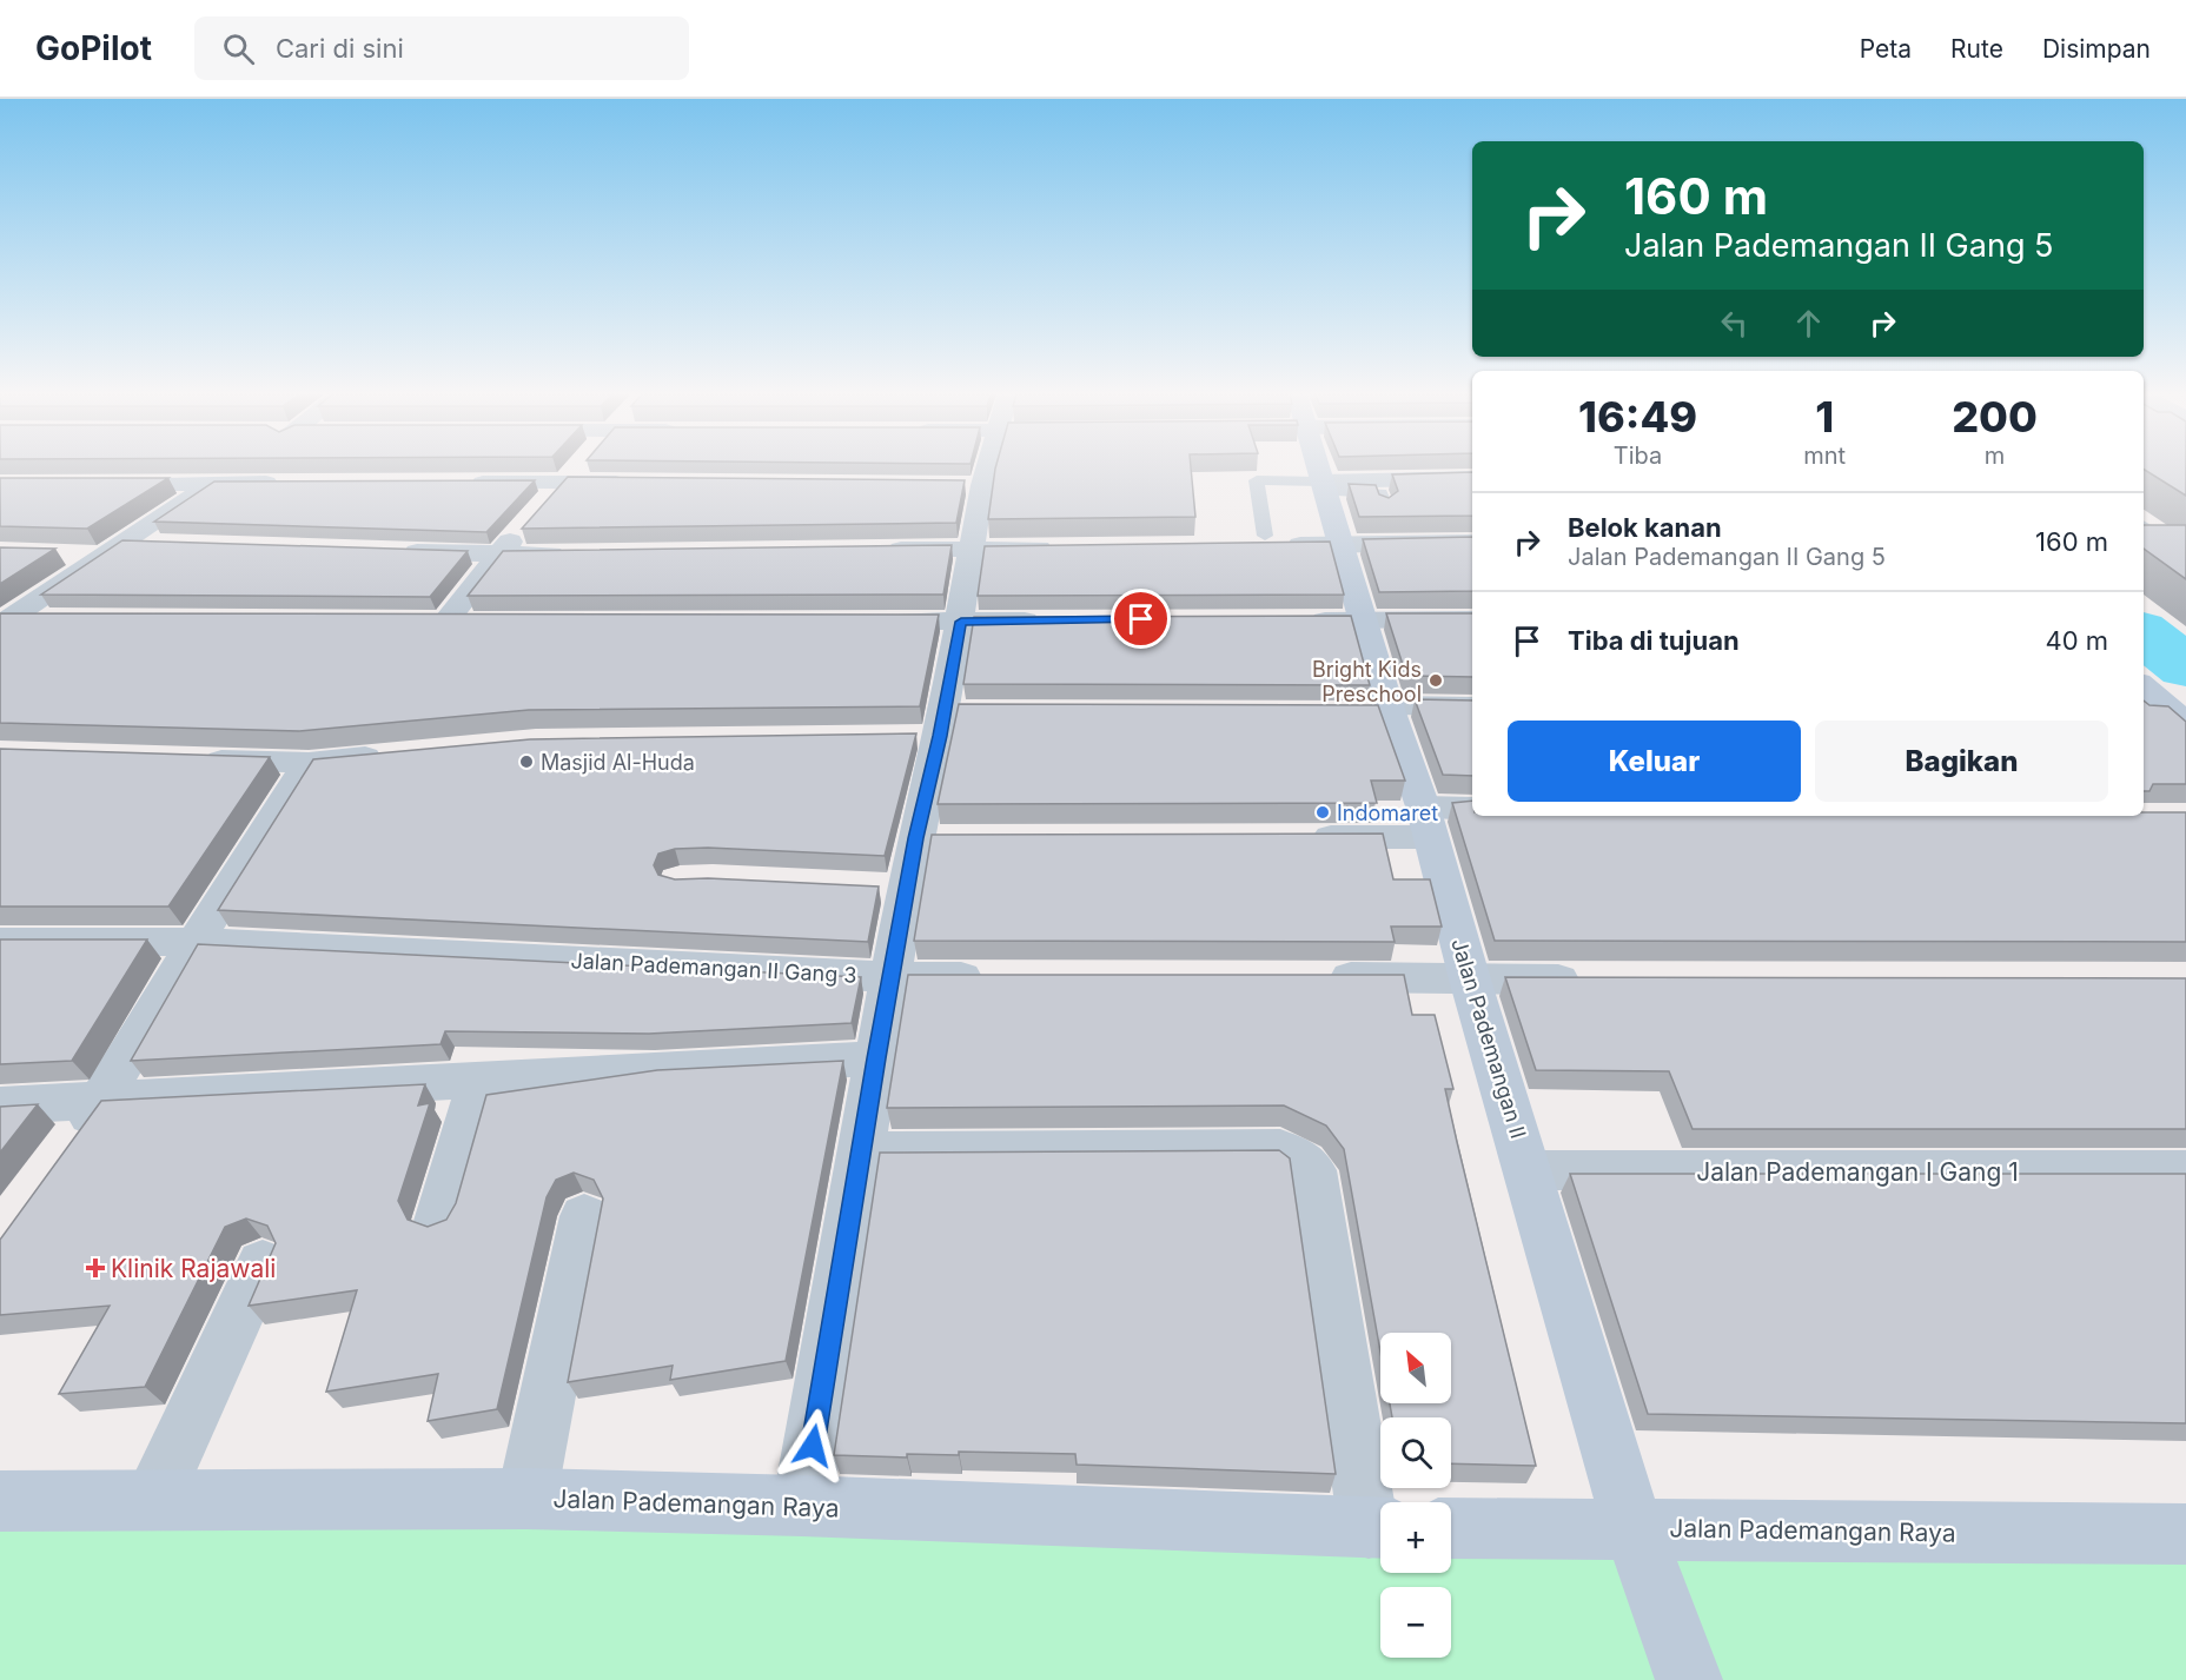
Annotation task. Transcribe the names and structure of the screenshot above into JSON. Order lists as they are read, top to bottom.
{
  "streets": {
    "street": [
      "Jalan Pademangan II Gang 3",
      "Jalan Pademangan II",
      "Jalan Pademangan I Gang 1",
      "Jalan Pademangan Raya"
    ]
  },
  "crossings": [
    ["Jalan Pademangan II", "Jalan Pademangan I Gang 1"],
    ["Jalan Pademangan II", "Jalan Pademangan Raya"]
  ],
  "places": {
    "other": ["Bright Kids Preschool", "Masjid Al-Huda", "Indomaret"],
    "health": ["Klinik Rajawali"]
  },
  "north": "top left",
  "page": {
    "header": "GoPilot",
    "search": "Cari di sini",
    "nav": ["Peta", "Rute", "Disimpan"],
    "turn": ["160 m", "Jalan Pademangan II Gang 5"],
    "eta": [
      "16:49",
      "Tiba",
      "1",
      "mnt",
      "200",
      "m"
    ],
    "list": [
      {
        "name": "Belok kanan",
        "note": "Jalan Pademangan II Gang 5",
        "value": "160 m"
      },
      {
        "name": "Tiba di tujuan",
        "value": "40 m"
      }
    ],
    "buttons": ["Keluar", "Bagikan"],
    "map_buttons": ["+", "−"]
  }
}
